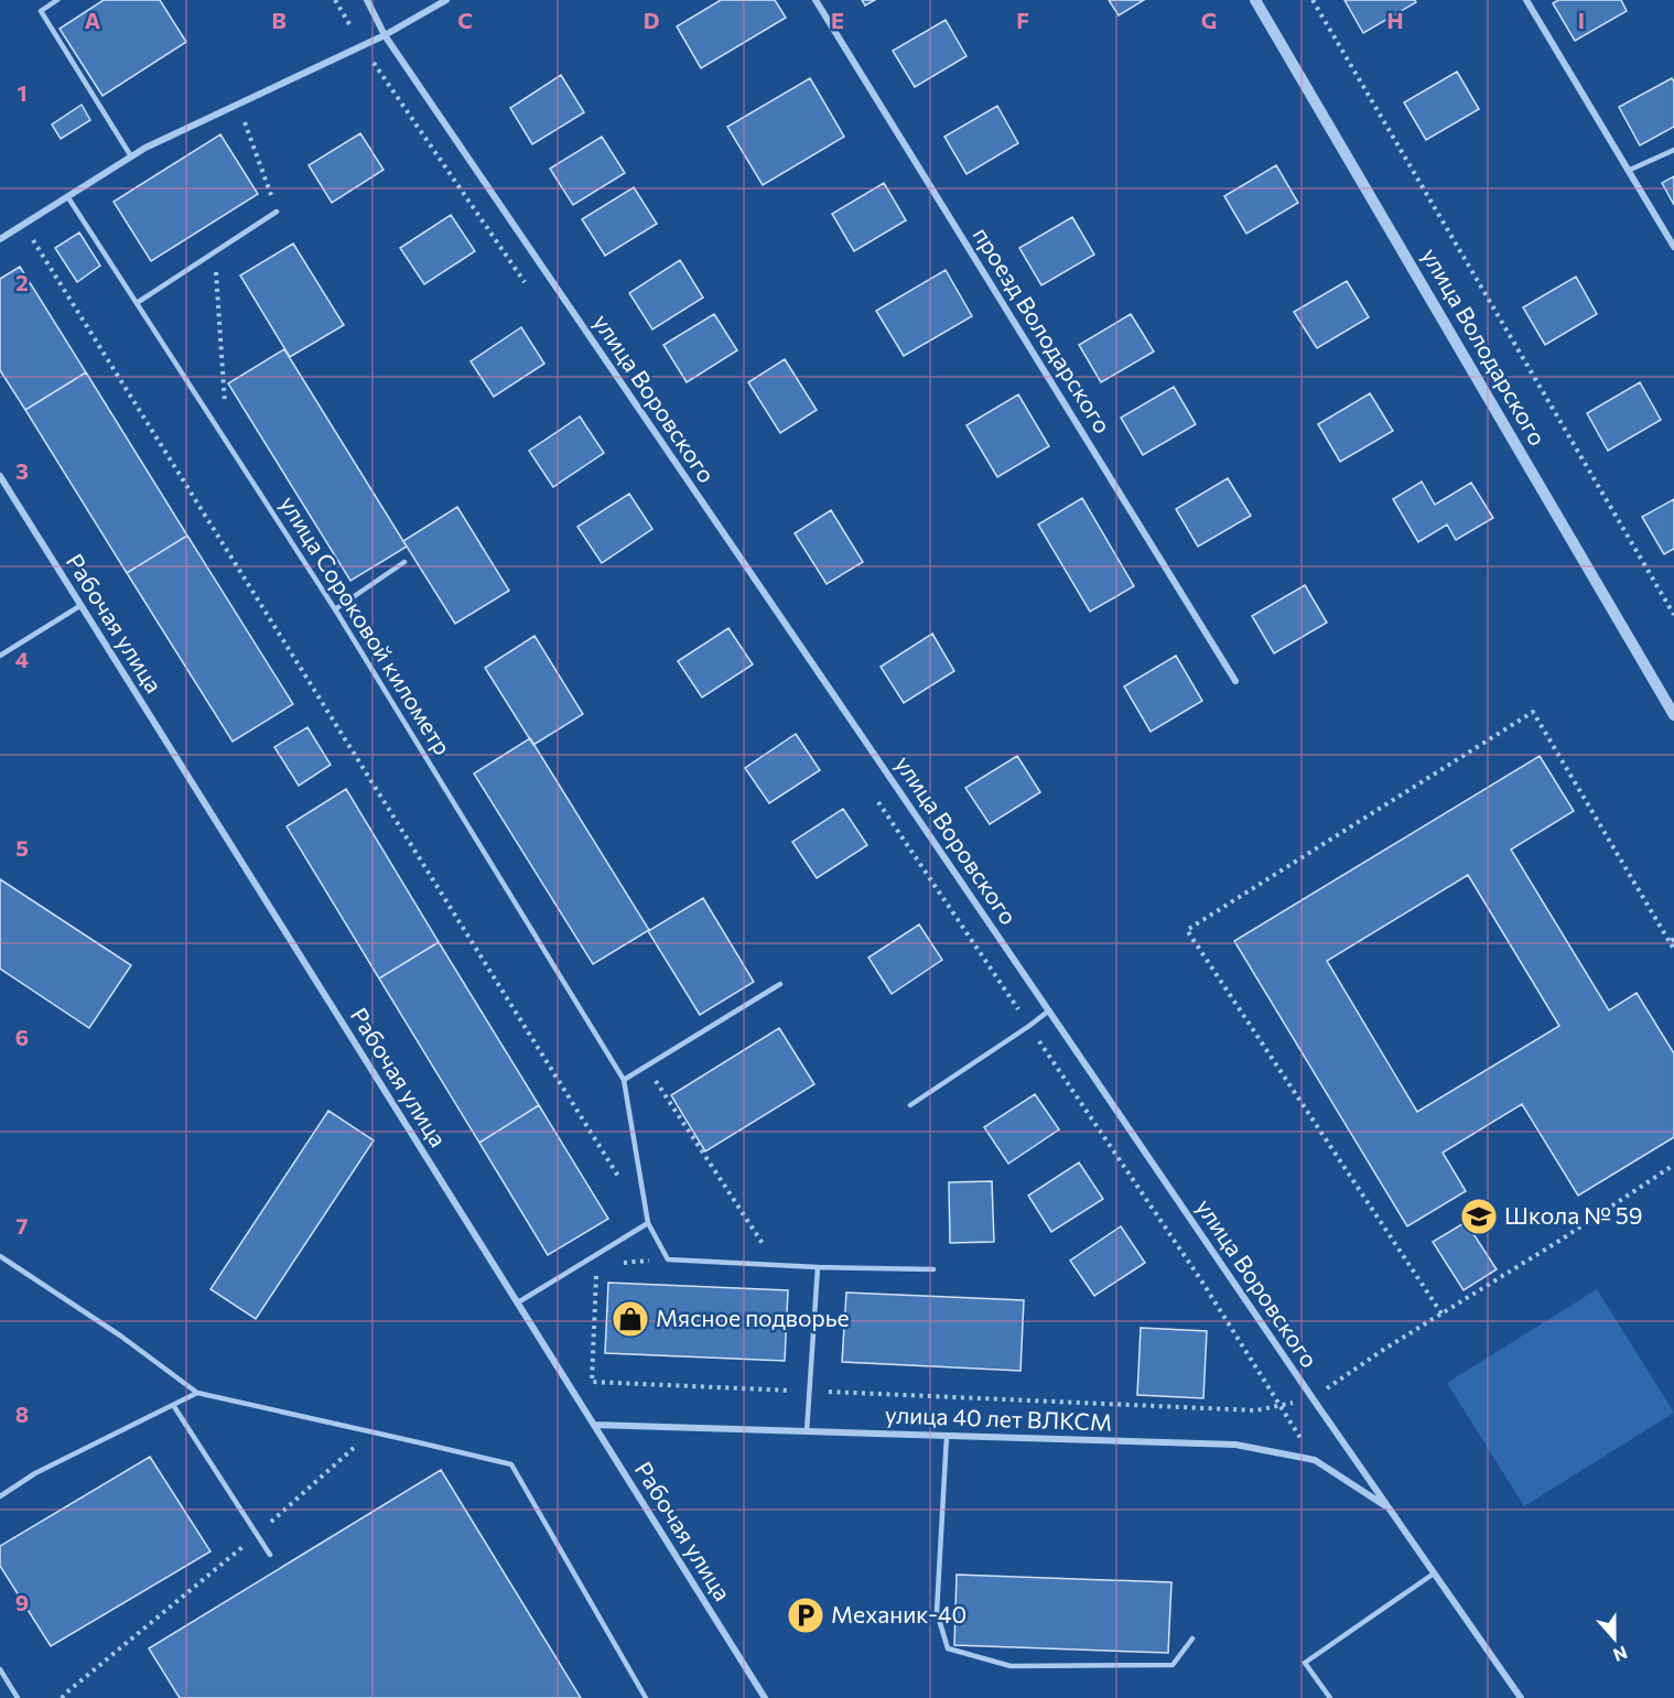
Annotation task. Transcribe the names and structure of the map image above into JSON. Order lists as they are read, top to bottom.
{
  "streets": {
    "street": [
      "проезд Володарского",
      "улица Володарского",
      "улица Воровского",
      "Рабочая улица",
      "улица 40 лет ВЛКСМ"
    ],
    "lane": ["улица Сороковой километр"]
  },
  "crossings": [
    ["улица Воровского", "улица 40 лет ВЛКСМ"],
    ["Рабочая улица", "улица 40 лет ВЛКСМ"]
  ],
  "places": {
    "school or university": ["Школа № 59"],
    "shop": ["Мясное подворье"],
    "parking": ["Механик-40"]
  },
  "north": "bottom",
  "grid": {
    "columns": [
      "A",
      "B",
      "C",
      "D",
      "E",
      "F",
      "G",
      "H",
      "I"
    ],
    "rows": [
      "1",
      "2",
      "3",
      "4",
      "5",
      "6",
      "7",
      "8",
      "9"
    ]
  }
}
